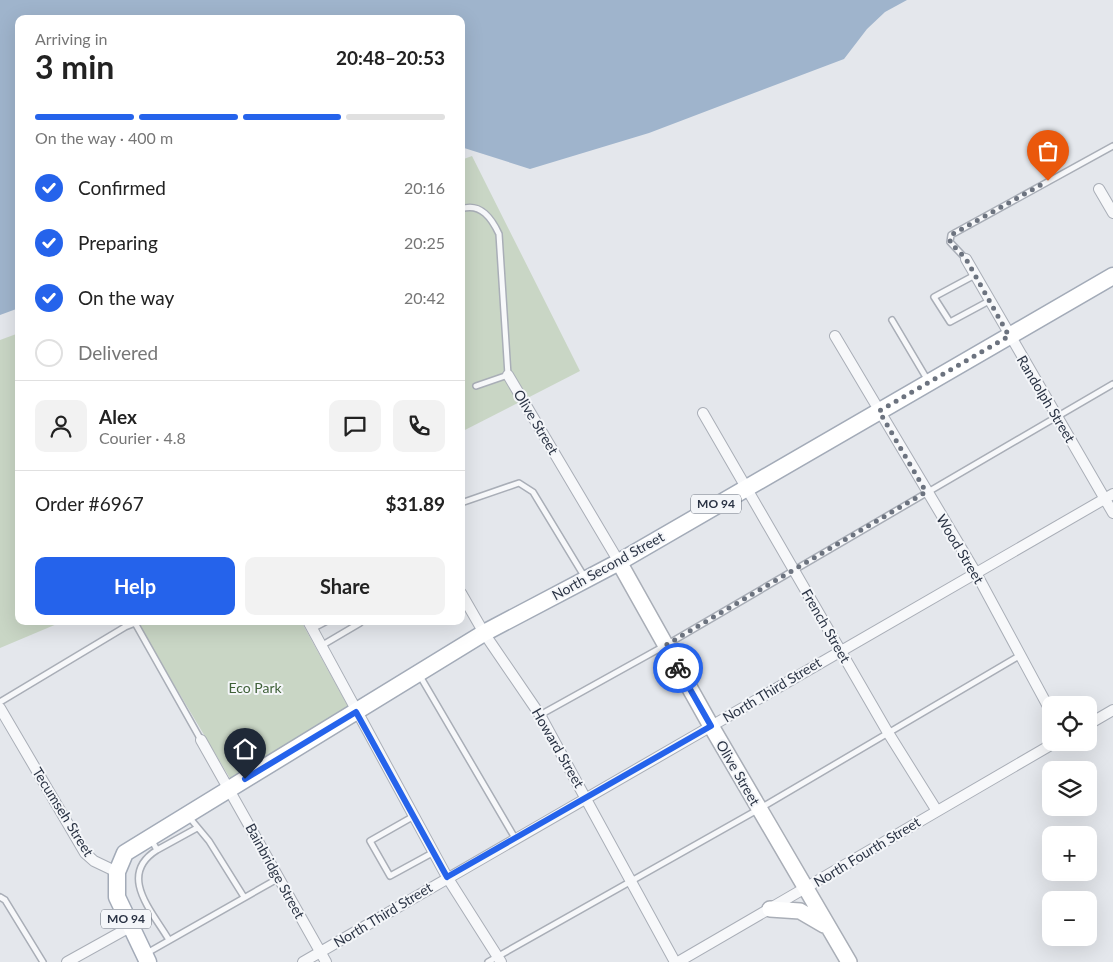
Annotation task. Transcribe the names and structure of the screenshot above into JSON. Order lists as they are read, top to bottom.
{
  "streets": {
    "main road": ["MO 94", "North Second Street"],
    "street": [
      "Randolph Street",
      "Olive Street",
      "Wood Street",
      "French Street",
      "North Third Street",
      "Howard Street",
      "Tecumseh Street",
      "North Fourth Street",
      "Bainbridge Street"
    ]
  },
  "crossings": [
    ["Randolph Street", "North Second Street"],
    ["Randolph Street", "North Third Street"],
    ["Olive Street", "North Second Street"],
    ["Olive Street", "North Third Street"],
    ["Olive Street", "North Fourth Street"],
    ["MO 94", "North Second Street"],
    ["MO 94", "Tecumseh Street"],
    ["Wood Street", "North Second Street"],
    ["Wood Street", "North Third Street"],
    ["North Second Street", "French Street"],
    ["North Second Street", "Howard Street"],
    ["North Second Street", "Tecumseh Street"],
    ["North Second Street", "Bainbridge Street"],
    ["French Street", "North Third Street"],
    ["French Street", "North Fourth Street"],
    ["North Third Street", "Howard Street"],
    ["North Third Street", "Bainbridge Street"],
    ["Howard Street", "North Fourth Street"]
  ],
  "parks": ["Eco Park"],
  "page": {
    "heading": ["3 min", "Arriving in", "20:48–20:53"],
    "panel": [
      "Alex",
      "Courier · 4.8",
      "Order #6967",
      "$31.89"
    ],
    "bar": "On the way · 400 m",
    "list": [
      ["Confirmed", "20:16"],
      ["Preparing", "20:25"],
      ["On the way", "20:42"],
      "Delivered"
    ],
    "buttons": ["Help", "Share"],
    "map_buttons": ["+", "−"]
  }
}
